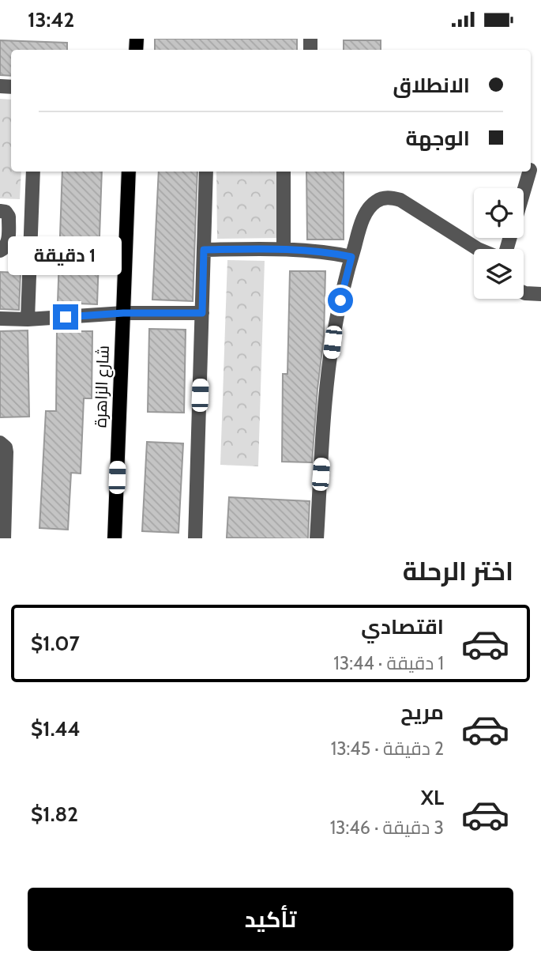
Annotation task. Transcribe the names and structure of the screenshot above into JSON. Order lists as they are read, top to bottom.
{
  "streets": {
    "main road": ["شارع الزاهرة"]
  },
  "page": {
    "status": "13:42",
    "banner": ["الانطلاق", "الوجهة"],
    "bubble": "1 دقيقة",
    "heading": "اختر الرحلة",
    "list": [
      {
        "name": "اقتصادي",
        "note": "1 دقيقة · 13:44",
        "value": "$1.07"
      },
      {
        "name": "مريح",
        "note": "2 دقيقة · 13:45",
        "value": "$1.44"
      },
      {
        "name": "XL",
        "note": "3 دقيقة · 13:46",
        "value": "$1.82"
      }
    ],
    "buttons": "تأكيد"
  }
}
